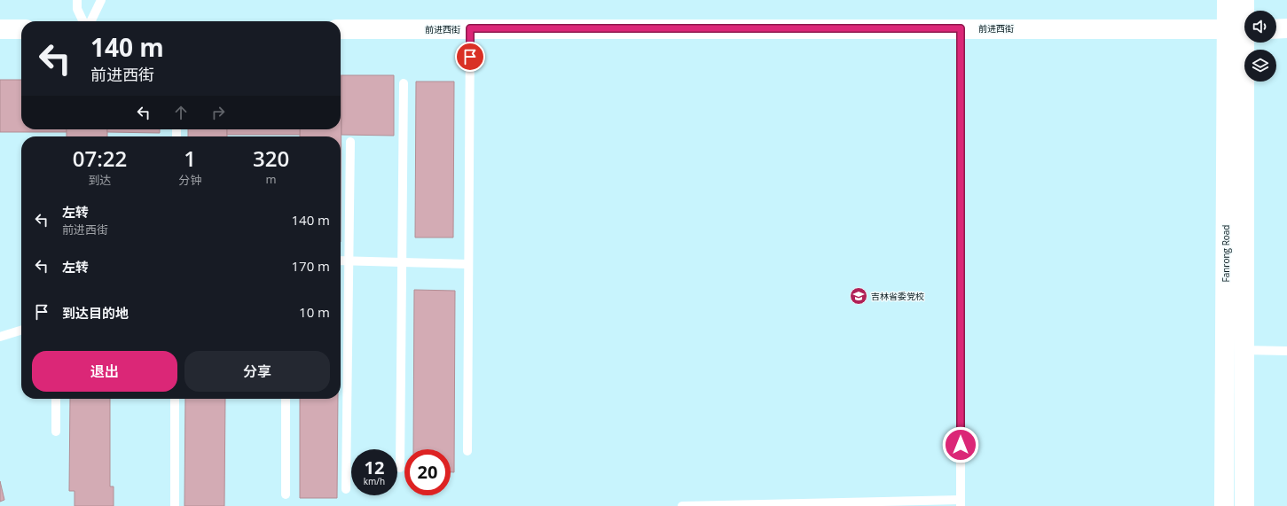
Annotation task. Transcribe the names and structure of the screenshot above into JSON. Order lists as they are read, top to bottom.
{
  "streets": {
    "main road": ["前进西街", "Fanrong Road"]
  },
  "crossings": [
    ["前进西街", "Fanrong Road"]
  ],
  "places": {
    "school or university": ["吉林省委党校"]
  },
  "page": {
    "turn": ["140 m", "前进西街"],
    "eta": [
      "07:22",
      "到达",
      "1",
      "分钟",
      "320",
      "m"
    ],
    "list": [
      {
        "name": "左转",
        "note": "前进西街",
        "value": "140 m"
      },
      {
        "name": "左转",
        "value": "170 m"
      },
      {
        "name": "到达目的地",
        "value": "10 m"
      }
    ],
    "buttons": ["退出", "分享"],
    "speed": "12 km/h",
    "limit": "20"
  }
}
